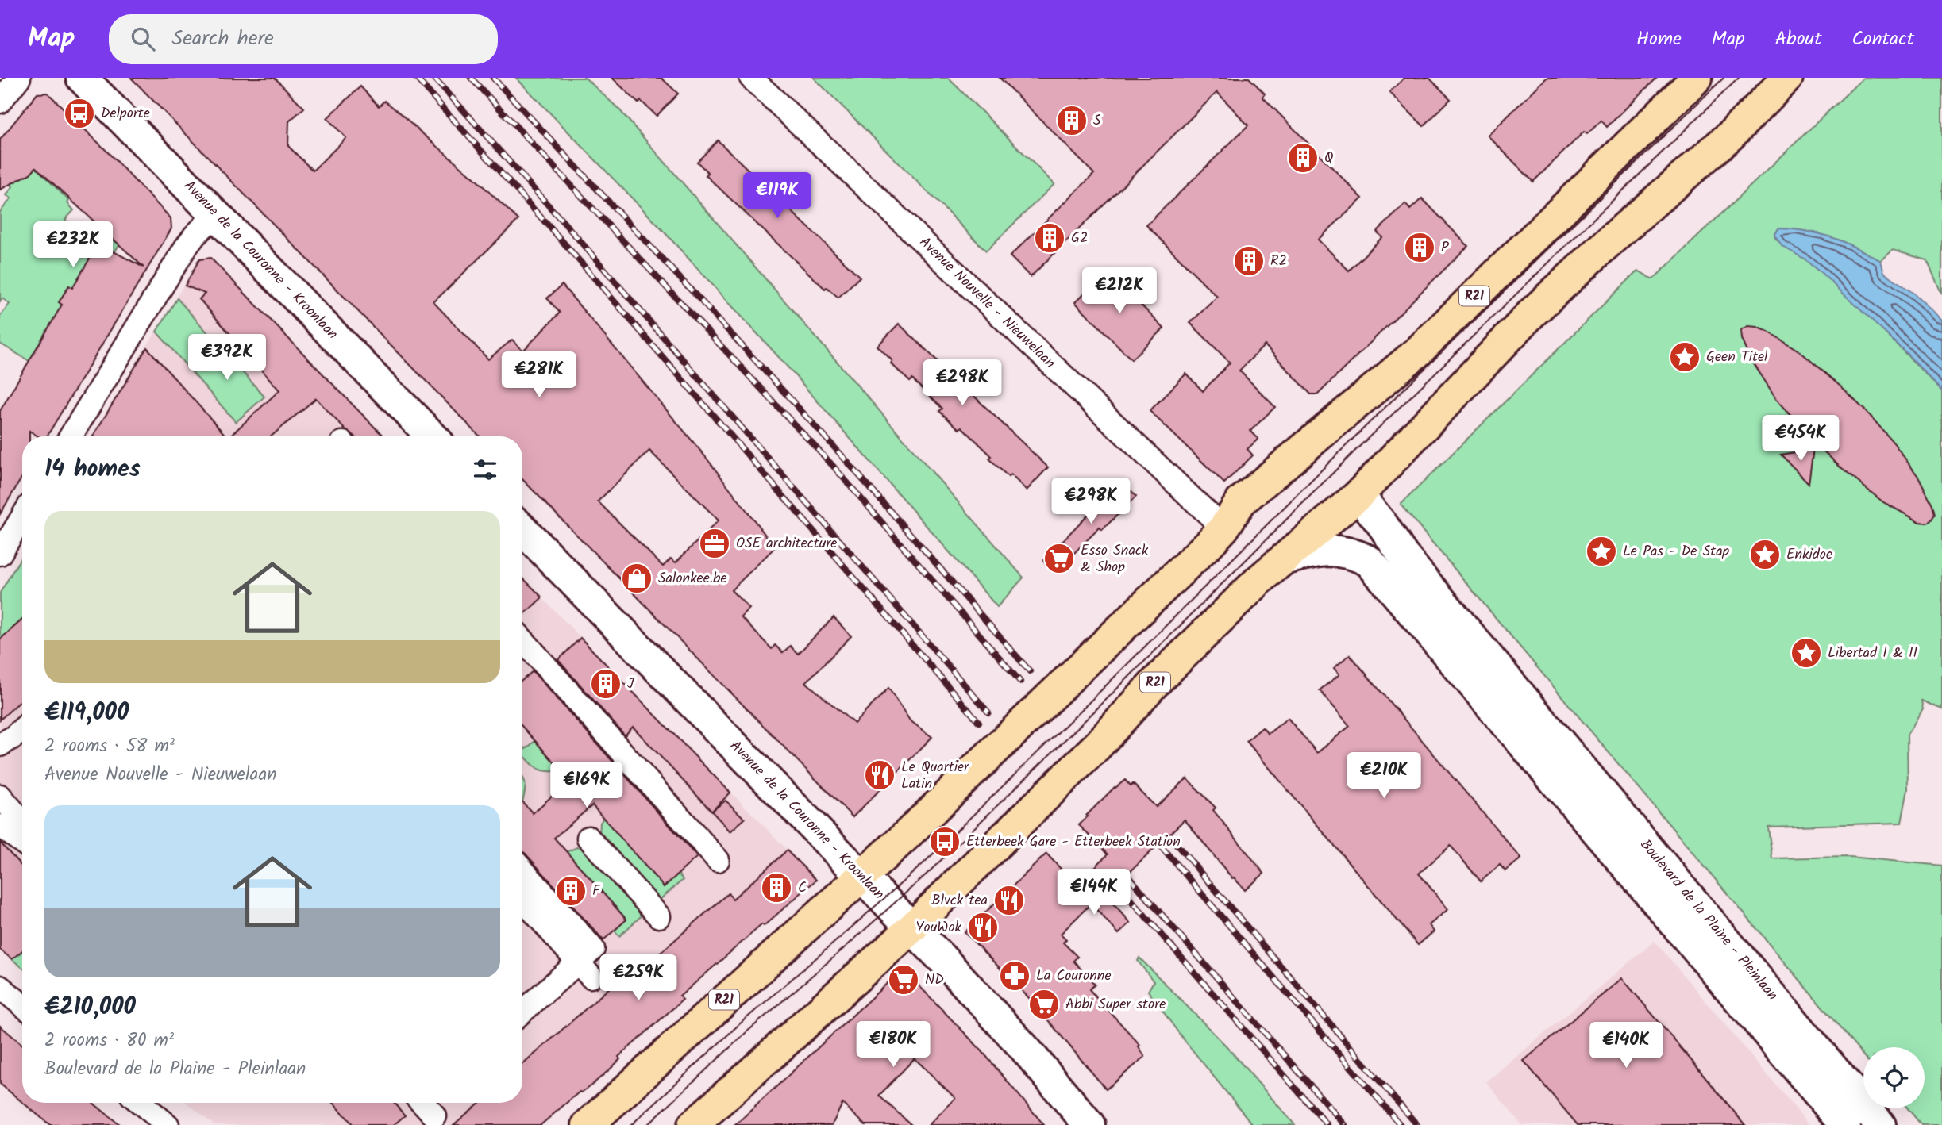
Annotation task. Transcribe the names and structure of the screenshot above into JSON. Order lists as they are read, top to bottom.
{
  "streets": {
    "main road": ["Avenue de la Couronne - Kroonlaan", "R21", "Boulevard de la Plaine - Pleinlaan"],
    "street": ["Avenue Nouvelle - Nieuwelaan"]
  },
  "crossings": [
    ["Avenue de la Couronne - Kroonlaan", "R21"],
    ["R21", "Avenue Nouvelle - Nieuwelaan"],
    ["R21", "Boulevard de la Plaine - Pleinlaan"]
  ],
  "places": {
    "bus stop": ["Delporte", "Etterbeek Gare - Etterbeek Station"],
    "building": [
      "S",
      "Q",
      "G2",
      "P",
      "R2",
      "J",
      "C",
      "F"
    ],
    "place": [
      "Geen Titel",
      "Le Pas - De Stap",
      "Enkidoe",
      "Libertad I & II"
    ],
    "office": ["OSE architecture"],
    "supermarket": ["Esso Snack & Shop", "ND", "Abbi Super store"],
    "shop": ["Salonkee.be"],
    "restaurant": ["Le Quartier Latin", "Blvck tea", "YouWok"],
    "pharmacy": ["La Couronne"]
  },
  "page": {
    "header": "Map",
    "search": "Search here",
    "nav": [
      "Home",
      "Map",
      "About",
      "Contact"
    ],
    "price": [
      "€119K",
      "€232K",
      "€212K",
      "€392K",
      "€281K",
      "€298K",
      "€454K",
      "€298K",
      "€210K",
      "€169K",
      "€144K",
      "€259K",
      "€180K",
      "€140K"
    ],
    "heading": "14 homes",
    "list": [
      {
        "name": "€119,000",
        "note": "2 rooms · 58 m² · Avenue Nouvelle - Nieuwelaan"
      },
      {
        "name": "€210,000",
        "note": "2 rooms · 80 m² · Boulevard de la Plaine - Pleinlaan"
      }
    ]
  }
}
